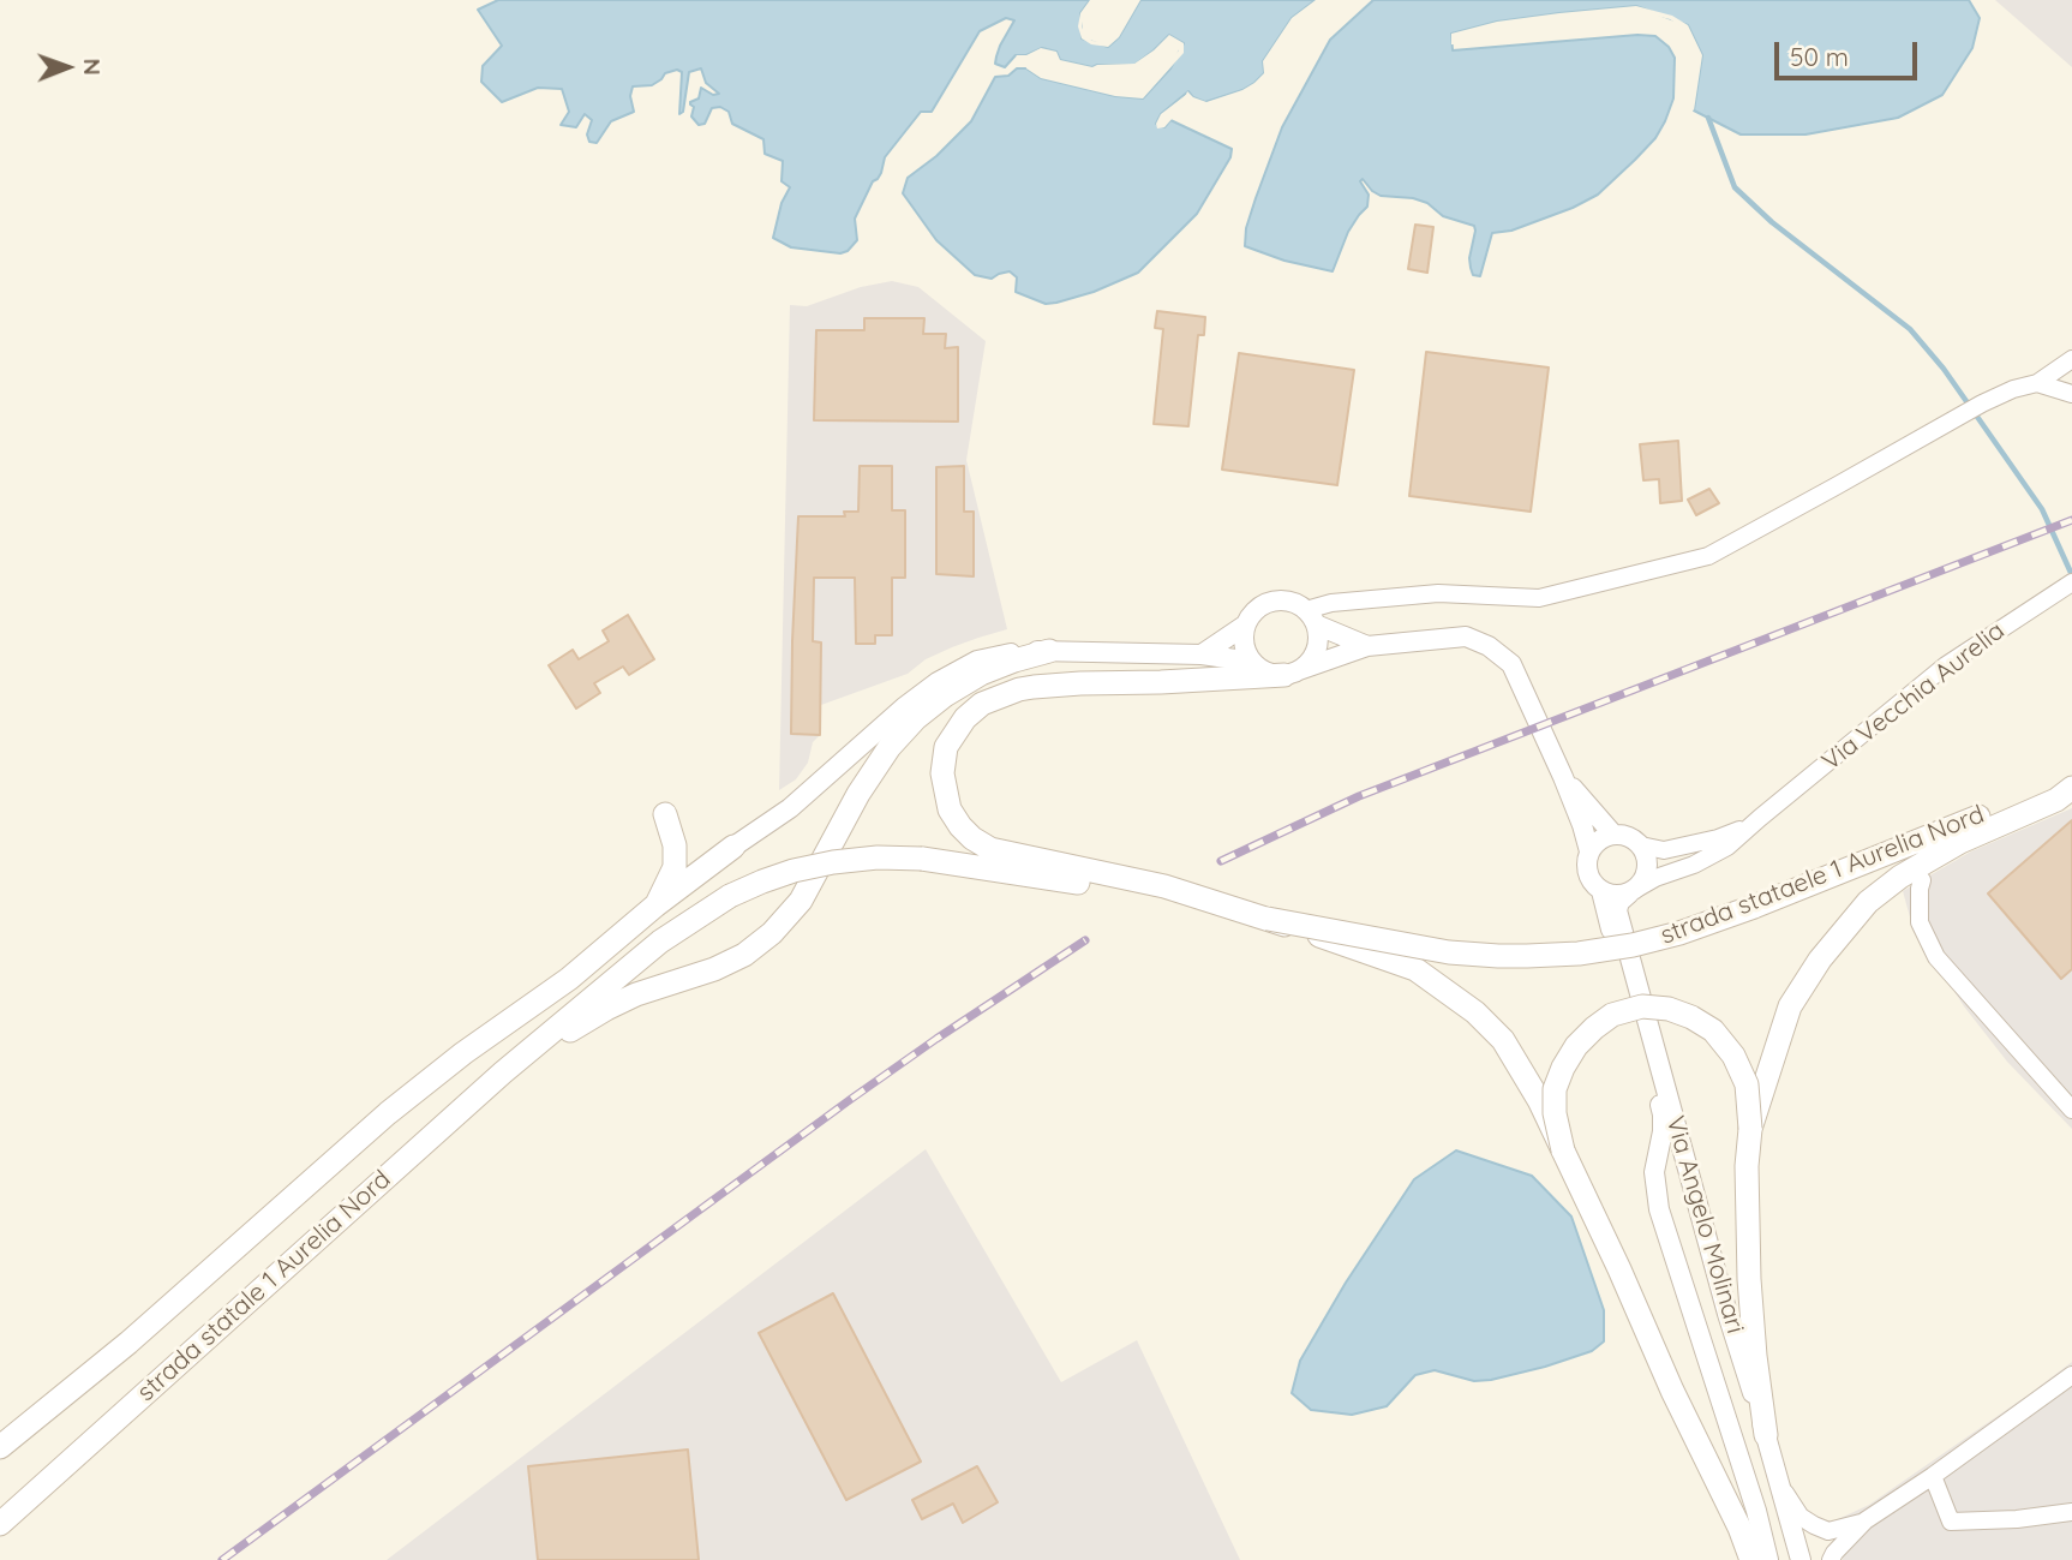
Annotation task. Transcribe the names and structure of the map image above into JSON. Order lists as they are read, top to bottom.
{
  "streets": {
    "main road": ["strada stataele 1 Aurelia Nord", "strada statale 1 Aurelia Nord"],
    "street": ["Via Vecchia Aurelia", "Via Angelo Molinari"]
  },
  "crossings": [
    ["Via Vecchia Aurelia", "Via Angelo Molinari"]
  ],
  "scale_bar": "50 m",
  "north": "right"
}
